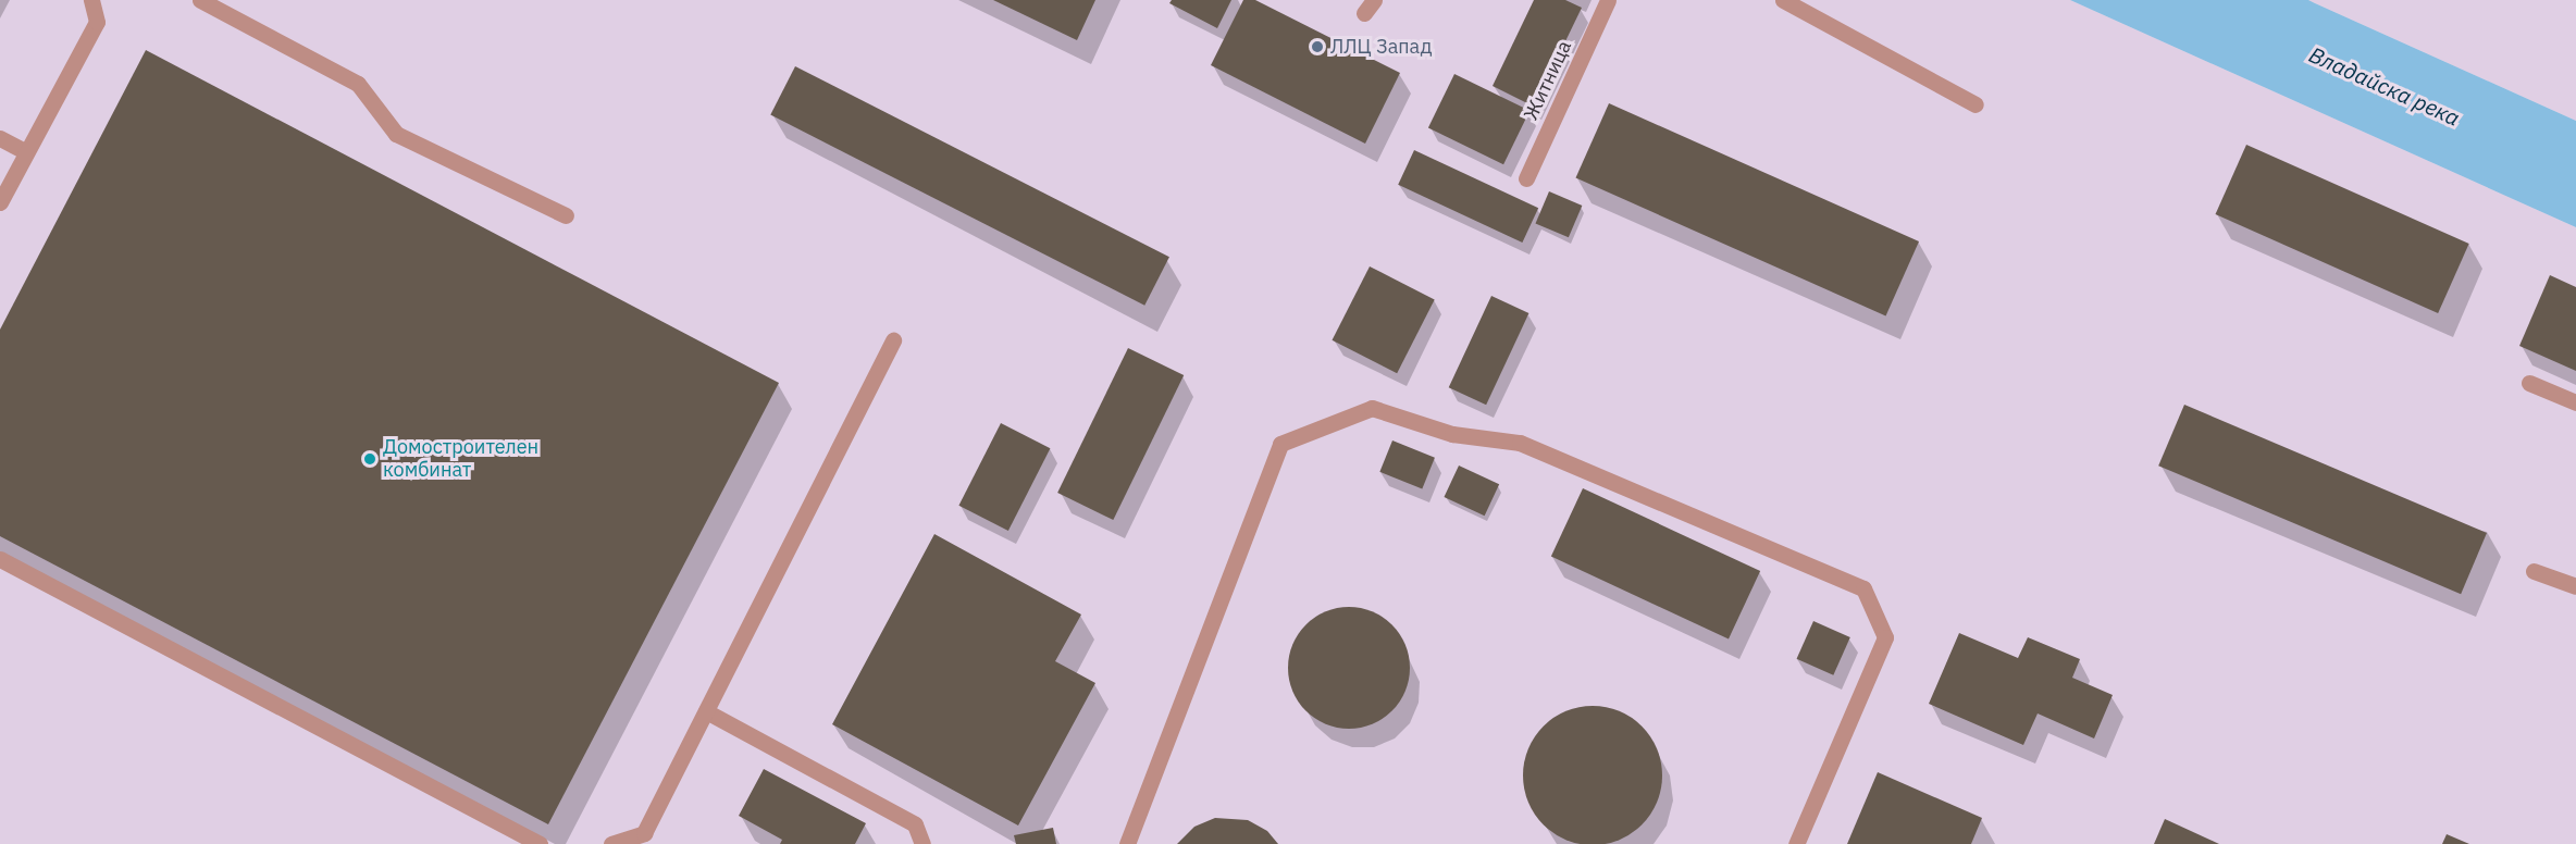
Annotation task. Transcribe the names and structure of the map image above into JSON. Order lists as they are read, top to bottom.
{
  "streets": {
    "street": ["Житница"]
  },
  "water": ["Владайска река"],
  "places": ["ЛЛЦ Запад", "Домостроителен комбинат"]
}
